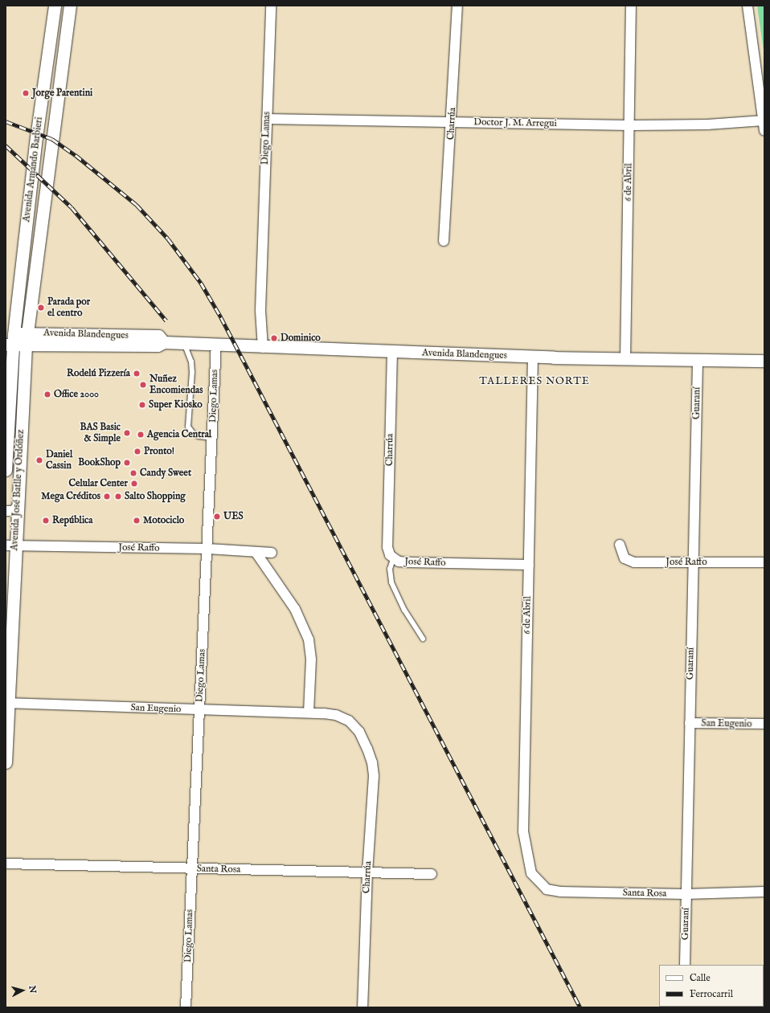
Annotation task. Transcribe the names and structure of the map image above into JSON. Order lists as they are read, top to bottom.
{
  "streets": {
    "street": [
      "Doctor J. M. Arregui",
      "Charrúa",
      "Diego Lamas",
      "Avenida Armando Barbieri",
      "6 de Abril",
      "Avenida Blandengues",
      "Guaraní",
      "Avenida José Batlle y Ordóñez",
      "José Raffo",
      "San Eugenio",
      "Santa Rosa"
    ]
  },
  "crossings": [
    ["Doctor J. M. Arregui", "Charrúa"],
    ["Doctor J. M. Arregui", "Diego Lamas"],
    ["Doctor J. M. Arregui", "6 de Abril"],
    ["Charrúa", "Avenida Blandengues"],
    ["Charrúa", "José Raffo"],
    ["Charrúa", "San Eugenio"],
    ["Charrúa", "Santa Rosa"],
    ["Diego Lamas", "Avenida Blandengues"],
    ["Diego Lamas", "José Raffo"],
    ["Diego Lamas", "San Eugenio"],
    ["Diego Lamas", "Santa Rosa"],
    ["Avenida Armando Barbieri", "Avenida Blandengues"],
    ["Avenida Armando Barbieri", "Avenida José Batlle y Ordóñez"],
    ["6 de Abril", "Avenida Blandengues"],
    ["6 de Abril", "José Raffo"],
    ["6 de Abril", "Santa Rosa"],
    ["Avenida Blandengues", "Guaraní"],
    ["Avenida Blandengues", "Avenida José Batlle y Ordóñez"],
    ["Guaraní", "José Raffo"],
    ["Guaraní", "San Eugenio"],
    ["Guaraní", "Santa Rosa"],
    ["Avenida José Batlle y Ordóñez", "José Raffo"],
    ["Avenida José Batlle y Ordóñez", "San Eugenio"]
  ],
  "districts": ["TALLERES NORTE"],
  "places": [
    "Jorge Parentini",
    "Parada por el centro",
    "Dominico",
    "Rodelú Pizzería",
    "Nuñez Encomiendas",
    "Office 2000",
    "Super Kiosko",
    "BAS Basic & Simple",
    "Agencia Central",
    "Pronto!",
    "Daniel Cassin",
    "BookShop",
    "Candy Sweet",
    "Celular Center",
    "Mega Créditos",
    "Salto Shopping",
    "UES",
    "República",
    "Motociclo"
  ],
  "legend": ["Calle", "Ferrocarril"],
  "north": "right"
}
